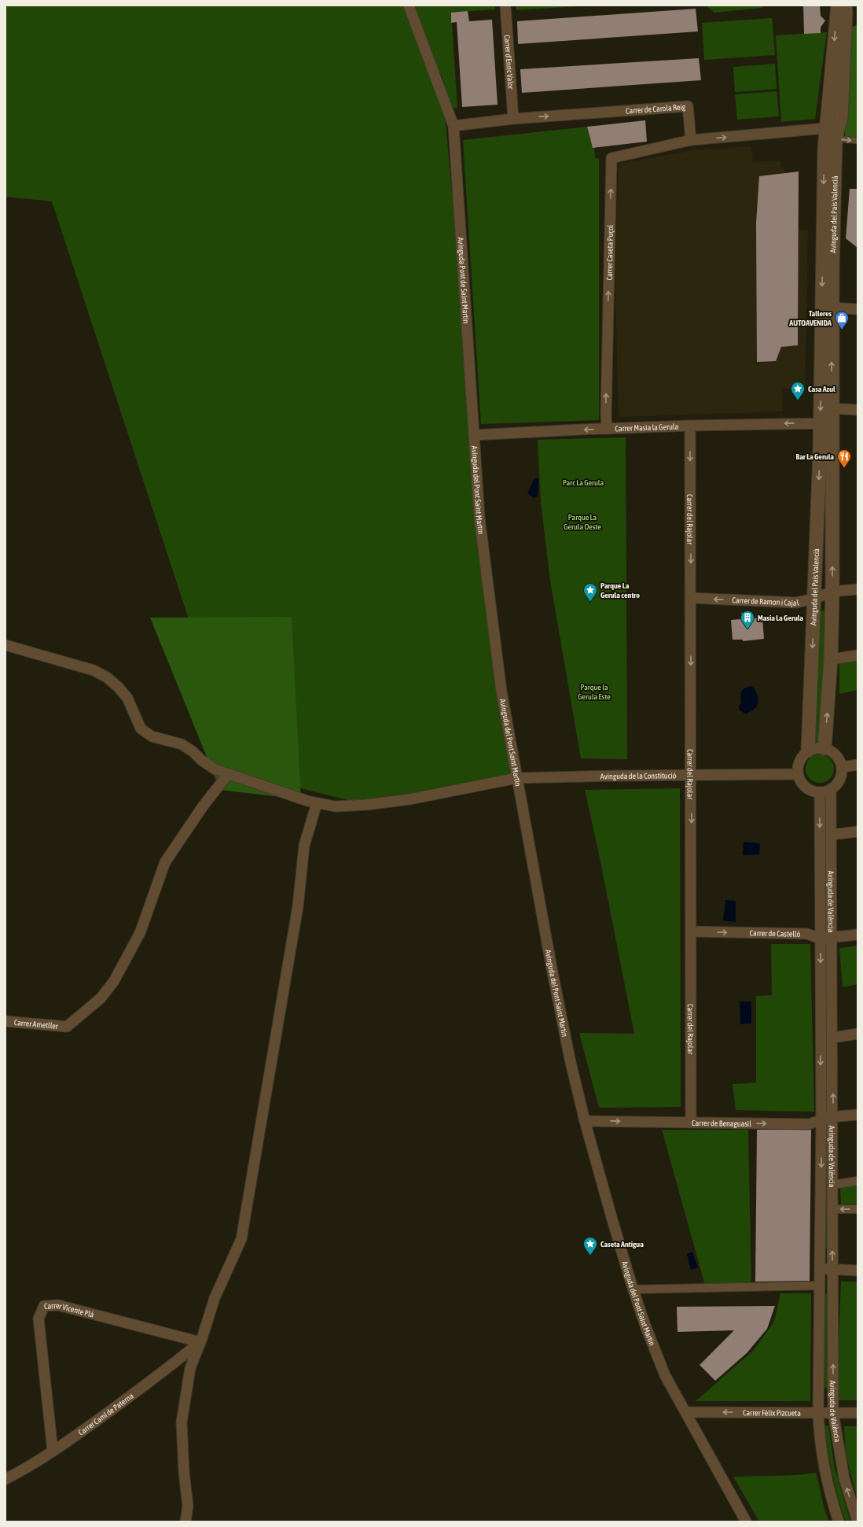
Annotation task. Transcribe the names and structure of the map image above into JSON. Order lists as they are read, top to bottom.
{
  "streets": {
    "street": [
      "Carrer d'Enric Valor",
      "Carrer de Carola Reig",
      "Avinguda del País Valencià",
      "Carrer Caseta Puçol",
      "Avinguda Pont de Saint Martin",
      "Carrer Masia la Gerula",
      "Avinguda del Pont Saint Martin",
      "Carrer del Rajolar",
      "Carrer de Ramon i Cajal",
      "Avinguda de la Constitució",
      "Avinguda de València",
      "Carrer de Castelló",
      "Carrer Ametller",
      "Carrer de Benaguasil",
      "Carrer Vicente Plá",
      "Carrer Fèlix Pizcueta",
      "Carrer Camí de Paterna"
    ]
  },
  "crossings": [
    ["Carrer d'Enric Valor", "Carrer de Carola Reig"],
    ["Carrer de Carola Reig", "Carrer Caseta Puçol"],
    ["Carrer de Carola Reig", "Avinguda Pont de Saint Martin"],
    ["Avinguda del País Valencià", "Carrer Masia la Gerula"],
    ["Avinguda del País Valencià", "Carrer de Ramon i Cajal"],
    ["Avinguda del País Valencià", "Avinguda de la Constitució"],
    ["Avinguda del País Valencià", "Avinguda de València"],
    ["Carrer Caseta Puçol", "Carrer Masia la Gerula"],
    ["Avinguda Pont de Saint Martin", "Carrer Masia la Gerula"],
    ["Avinguda Pont de Saint Martin", "Avinguda del Pont Saint Martin"],
    ["Carrer Masia la Gerula", "Avinguda del Pont Saint Martin"],
    ["Carrer Masia la Gerula", "Carrer del Rajolar"],
    ["Avinguda del Pont Saint Martin", "Avinguda de la Constitució"],
    ["Avinguda del Pont Saint Martin", "Carrer de Benaguasil"],
    ["Avinguda del Pont Saint Martin", "Carrer Fèlix Pizcueta"],
    ["Carrer del Rajolar", "Carrer de Ramon i Cajal"],
    ["Carrer del Rajolar", "Avinguda de la Constitució"],
    ["Carrer del Rajolar", "Carrer de Castelló"],
    ["Carrer del Rajolar", "Carrer de Benaguasil"],
    ["Avinguda de la Constitució", "Avinguda de València"],
    ["Avinguda de la Constitució", "Carrer Ametller"],
    ["Avinguda de València", "Carrer de Castelló"],
    ["Avinguda de València", "Carrer de Benaguasil"],
    ["Avinguda de València", "Carrer Fèlix Pizcueta"],
    ["Carrer Vicente Plá", "Carrer Camí de Paterna"]
  ],
  "one_way": [
    "Carrer de Carola Reig",
    "Carrer Caseta Puçol",
    "Carrer Masia la Gerula",
    "Carrer del Rajolar",
    "Carrer de Ramon i Cajal",
    "Carrer de Castelló",
    "Carrer de Benaguasil",
    "Carrer Fèlix Pizcueta"
  ],
  "parks": ["Parc La Gerula", "Parque La Gerula Oeste", "Parque la Gerula Este"],
  "places": {
    "shop": ["Talleres AUTOAVENIDA"],
    "place": ["Casa Azul", "Parque La Gerula centro", "Caseta Antigua"],
    "restaurant": ["Bar La Gerula"],
    "building": ["Masia La Gerula"]
  }
}
